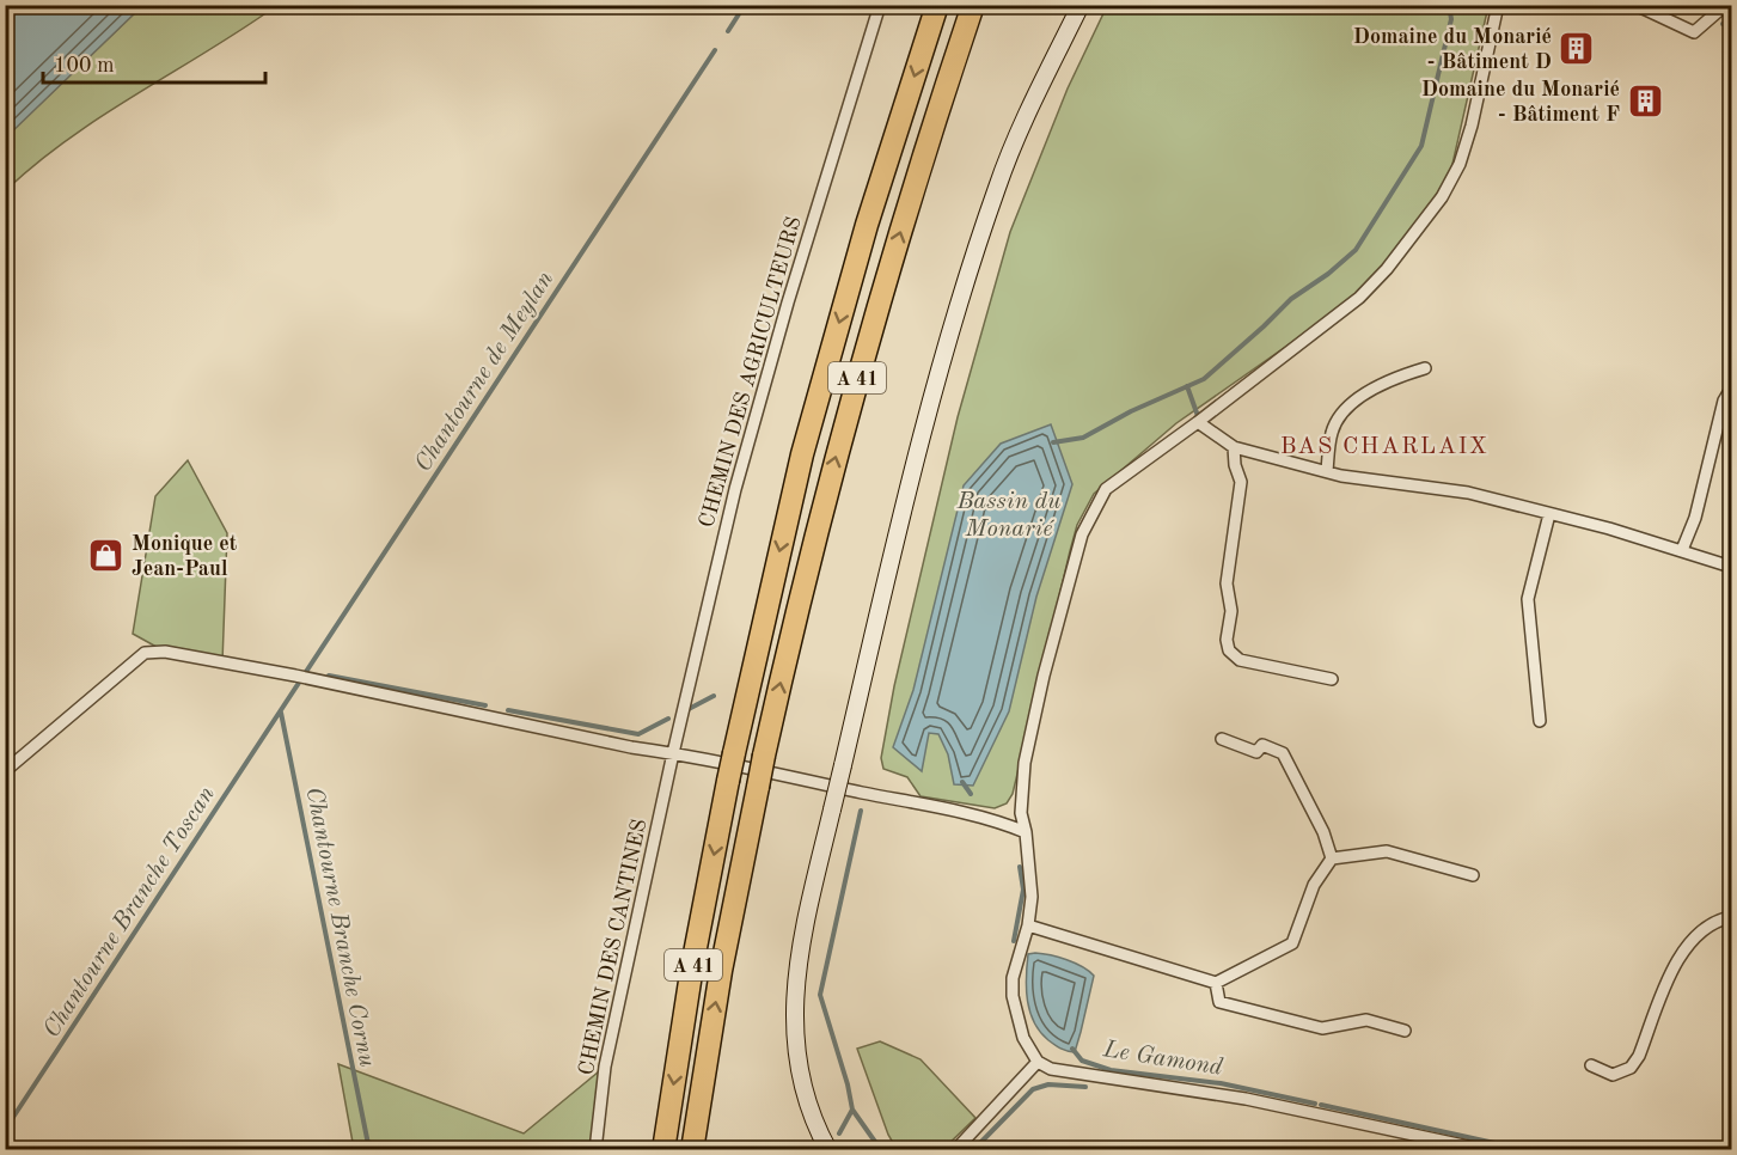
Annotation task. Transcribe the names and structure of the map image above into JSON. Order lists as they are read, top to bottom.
{
  "streets": {
    "highway": ["A 41"],
    "street": ["CHEMIN DES AGRICULTEURS", "CHEMIN DES CANTINES"]
  },
  "crossings": [
    ["CHEMIN DES AGRICULTEURS", "CHEMIN DES CANTINES"]
  ],
  "districts": ["BAS CHARLAIX"],
  "water": [
    "Chantourne de Meylan",
    "Bassin du Monarié",
    "Chantourne Branche Toscan",
    "Chantourne Branche Cornu",
    "Le Gamond"
  ],
  "places": {
    "building": ["Domaine du Monarié - Bâtiment D", "Domaine du Monarié - Bâtiment F"],
    "shop": ["Monique et Jean-Paul"]
  },
  "scale_bar": "100 m"
}
